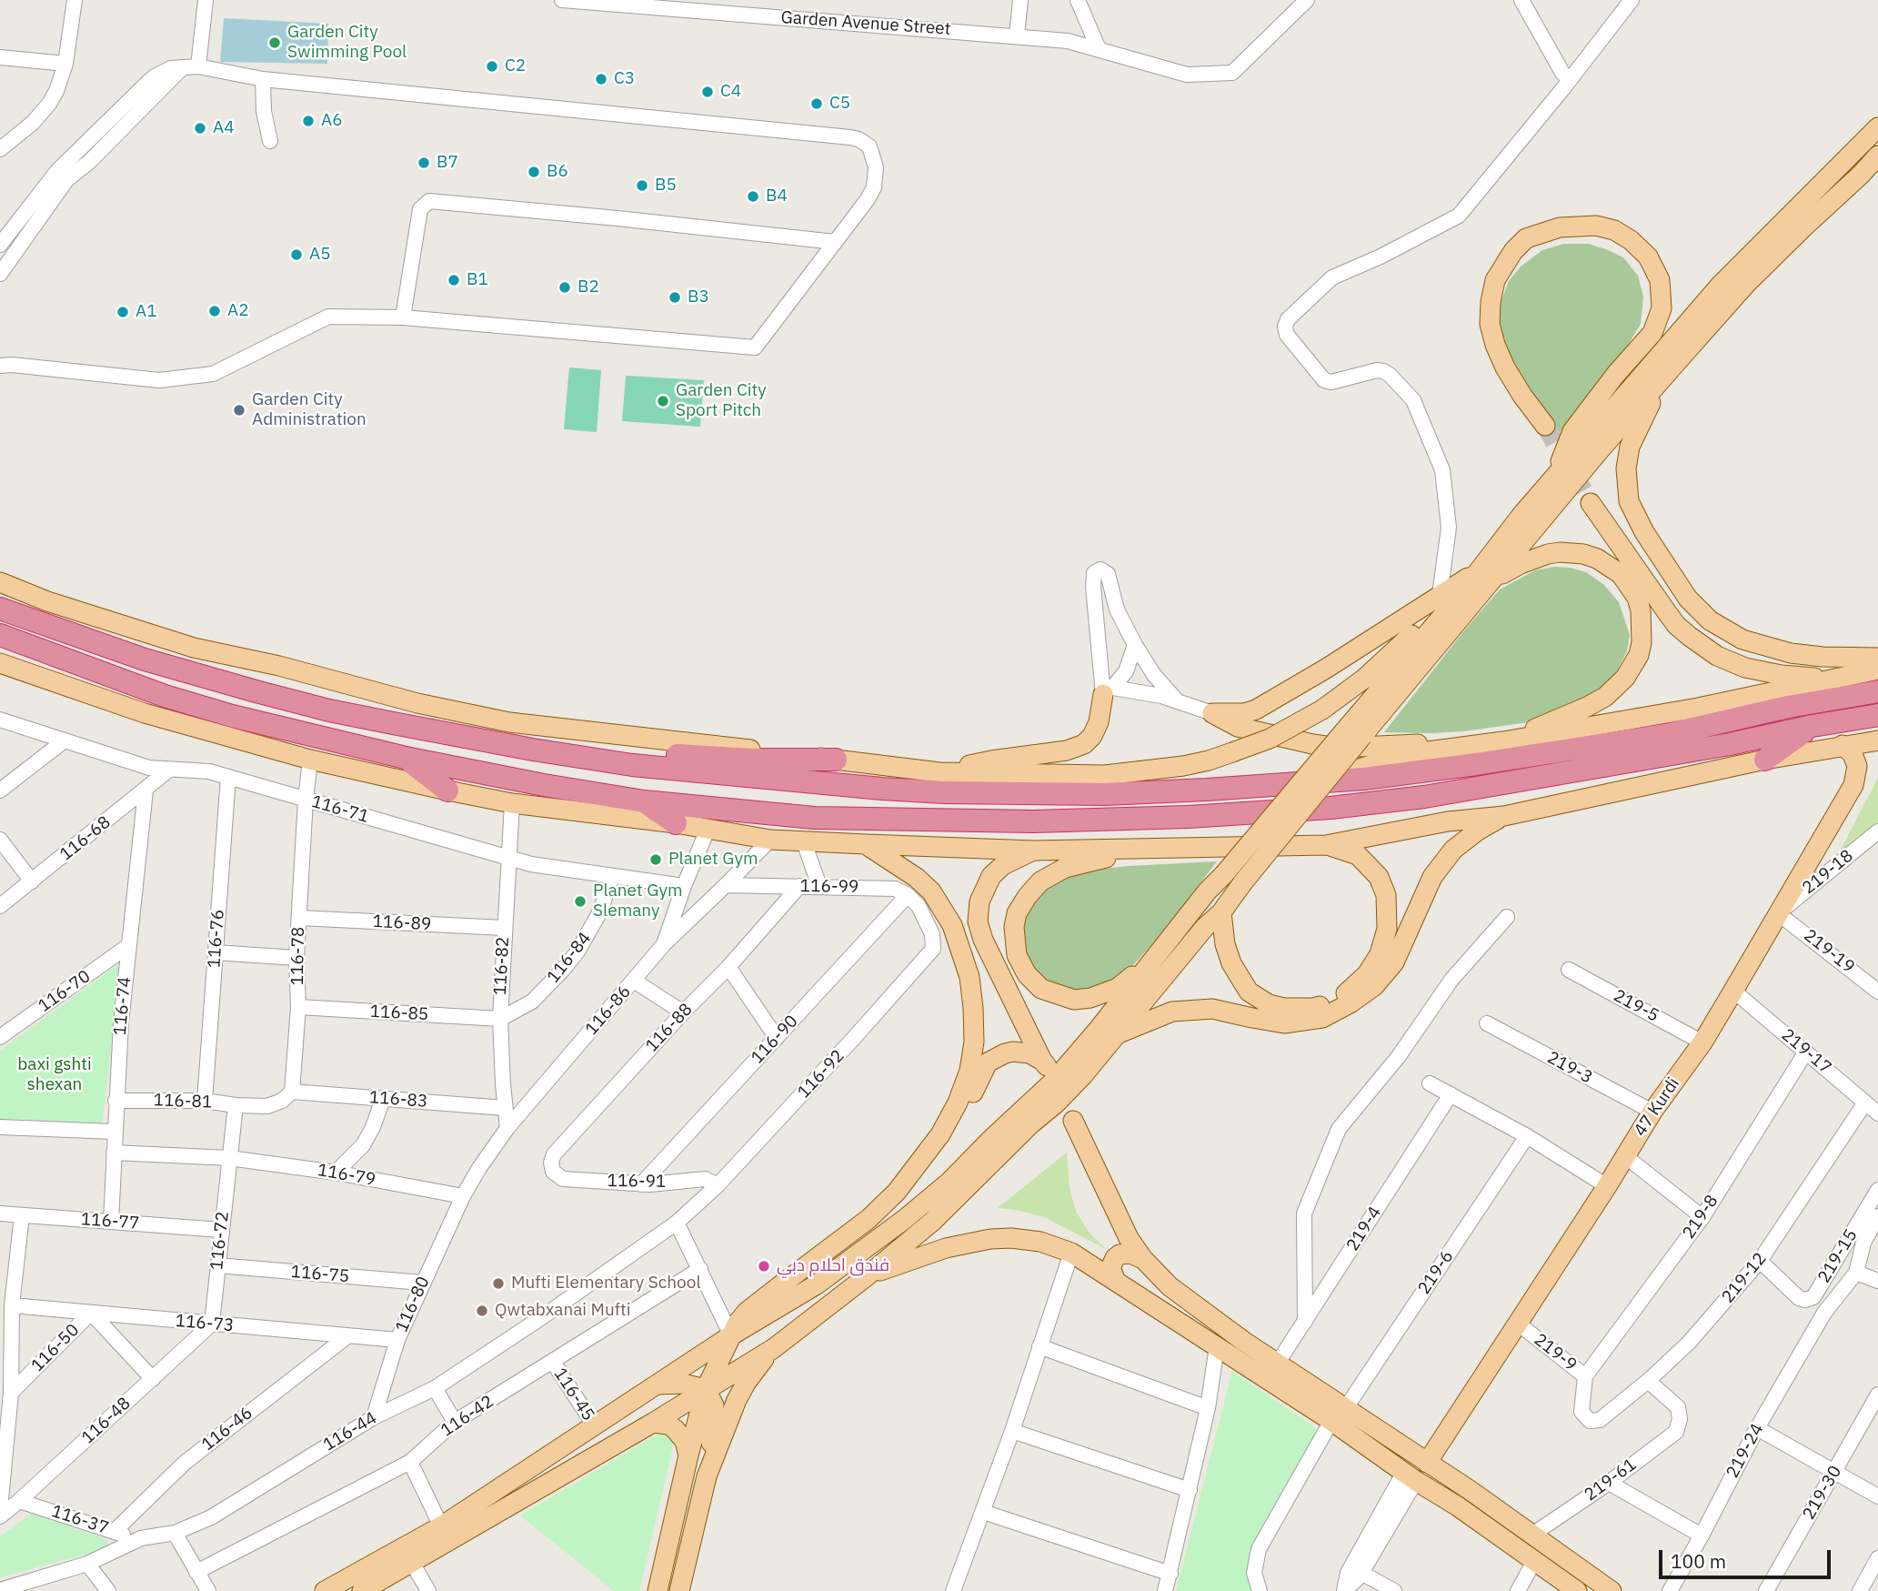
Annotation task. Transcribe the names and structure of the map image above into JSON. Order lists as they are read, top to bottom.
{
  "streets": {
    "main road": ["47 Kurdi"],
    "street": [
      "Garden Avenue Street",
      "116-71",
      "116-68",
      "219-18",
      "116-99",
      "116-89",
      "116-76",
      "219-19",
      "116-78",
      "116-84",
      "116-82",
      "116-70",
      "116-74",
      "219-5",
      "116-86",
      "116-85",
      "116-88",
      "116-90",
      "219-17",
      "219-3",
      "116-92",
      "116-83",
      "116-81",
      "116-79",
      "116-91",
      "219-8",
      "116-77",
      "219-4",
      "116-72",
      "219-15",
      "219-6",
      "116-75",
      "219-12",
      "116-80",
      "116-73",
      "116-50",
      "219-9",
      "116-45",
      "116-42",
      "116-48",
      "116-46",
      "116-44",
      "219-24",
      "219-61",
      "219-30",
      "116-37"
    ]
  },
  "crossings": [
    ["116-71", "116-68"],
    ["116-71", "116-76"],
    ["116-71", "116-78"],
    ["116-71", "116-84"],
    ["116-71", "116-82"],
    ["116-68", "116-74"],
    ["219-18", "219-19"],
    ["219-18", "47 Kurdi"],
    ["116-99", "116-86"],
    ["116-99", "116-88"],
    ["116-99", "116-90"],
    ["116-99", "116-92"],
    ["116-89", "116-78"],
    ["116-89", "116-82"],
    ["116-76", "116-81"],
    ["219-19", "47 Kurdi"],
    ["116-78", "116-85"],
    ["116-78", "116-83"],
    ["116-84", "116-82"],
    ["116-84", "116-85"],
    ["116-82", "116-86"],
    ["116-82", "116-85"],
    ["116-82", "116-83"],
    ["116-70", "116-74"],
    ["116-74", "116-81"],
    ["116-74", "116-79"],
    ["116-74", "116-77"],
    ["219-5", "47 Kurdi"],
    ["116-86", "116-79"],
    ["116-86", "116-80"],
    ["116-88", "116-91"],
    ["116-90", "116-92"],
    ["116-90", "116-91"],
    ["219-17", "47 Kurdi"],
    ["219-17", "219-8"],
    ["219-17", "219-12"],
    ["219-3", "47 Kurdi"],
    ["116-92", "116-91"],
    ["116-92", "116-44"],
    ["116-81", "116-79"],
    ["116-81", "116-72"],
    ["47 Kurdi", "219-9"],
    ["116-79", "116-72"],
    ["116-79", "116-80"],
    ["219-8", "219-9"],
    ["116-77", "116-72"],
    ["116-72", "116-75"],
    ["116-72", "116-73"],
    ["116-72", "116-48"],
    ["219-15", "219-12"],
    ["116-75", "116-80"],
    ["219-12", "219-9"],
    ["219-12", "219-61"],
    ["116-80", "116-73"],
    ["116-80", "116-44"],
    ["116-73", "116-50"],
    ["116-73", "116-48"],
    ["116-73", "116-46"],
    ["116-50", "116-48"],
    ["116-45", "116-42"],
    ["116-48", "116-37"],
    ["116-46", "116-37"],
    ["116-44", "116-37"]
  ],
  "parks": ["baxi gshti shexan"],
  "places": [
    "Garden City Swimming Pool",
    "C2",
    "C3",
    "C4",
    "C5",
    "A6",
    "A4",
    "B7",
    "B6",
    "B5",
    "B4",
    "A5",
    "B1",
    "B2",
    "B3",
    "A2",
    "A1",
    "Garden City Sport Pitch",
    "Garden City Administration",
    "Planet Gym",
    "Planet Gym Slemany",
    "فندق احلام دبي",
    "Mufti Elementary School",
    "Qwtabxanai Mufti"
  ],
  "scale_bar": "100 m"
}
